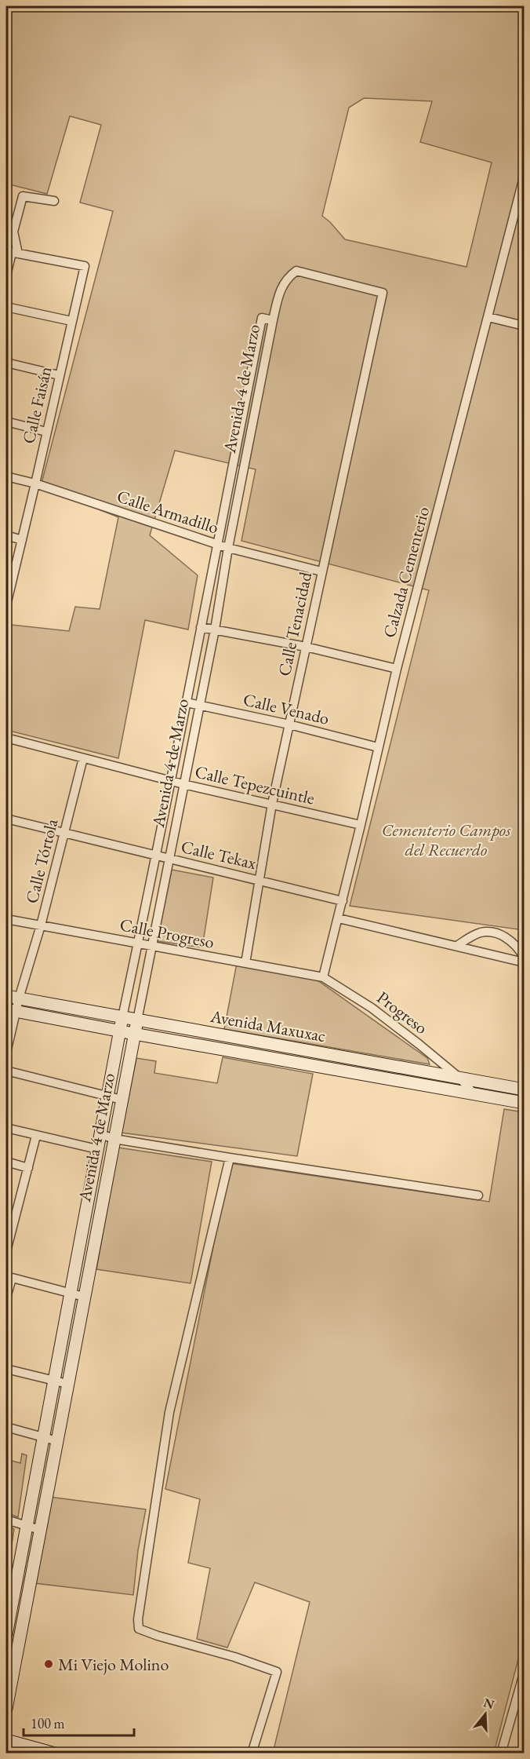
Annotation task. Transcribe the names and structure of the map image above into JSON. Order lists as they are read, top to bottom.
{
  "streets": {
    "street": [
      "Avenida 4 de Marzo",
      "Calle Faisán",
      "Calle Armadillo",
      "Calzada Cementerio",
      "Calle Tenacidad",
      "Calle Venado",
      "Calle Tepezcuintle",
      "Calle Tekax",
      "Calle Tórtola",
      "Calle Progreso",
      "Progreso",
      "Avenida Maxuxac"
    ]
  },
  "crossings": [
    ["Avenida 4 de Marzo", "Calle Armadillo"],
    ["Avenida 4 de Marzo", "Calle Tenacidad"],
    ["Avenida 4 de Marzo", "Calle Venado"],
    ["Avenida 4 de Marzo", "Calle Tepezcuintle"],
    ["Avenida 4 de Marzo", "Calle Tekax"],
    ["Avenida 4 de Marzo", "Calle Progreso"],
    ["Avenida 4 de Marzo", "Avenida Maxuxac"],
    ["Calle Faisán", "Calle Armadillo"],
    ["Calle Armadillo", "Calle Tenacidad"],
    ["Calzada Cementerio", "Calle Venado"],
    ["Calzada Cementerio", "Calle Tepezcuintle"],
    ["Calzada Cementerio", "Calle Tekax"],
    ["Calzada Cementerio", "Calle Progreso"],
    ["Calzada Cementerio", "Progreso"],
    ["Calle Tenacidad", "Calle Venado"],
    ["Calle Tenacidad", "Calle Tepezcuintle"],
    ["Calle Tenacidad", "Calle Tekax"],
    ["Calle Tenacidad", "Calle Progreso"],
    ["Calle Tepezcuintle", "Calle Tórtola"],
    ["Calle Tekax", "Calle Tórtola"],
    ["Calle Tórtola", "Calle Progreso"],
    ["Calle Tórtola", "Avenida Maxuxac"],
    ["Calle Progreso", "Progreso"],
    ["Progreso", "Avenida Maxuxac"]
  ],
  "parks": ["Cementerio Campos del Recuerdo"],
  "places": ["Mi Viejo Molino"],
  "scale_bar": "100 m",
  "north": "top"
}
